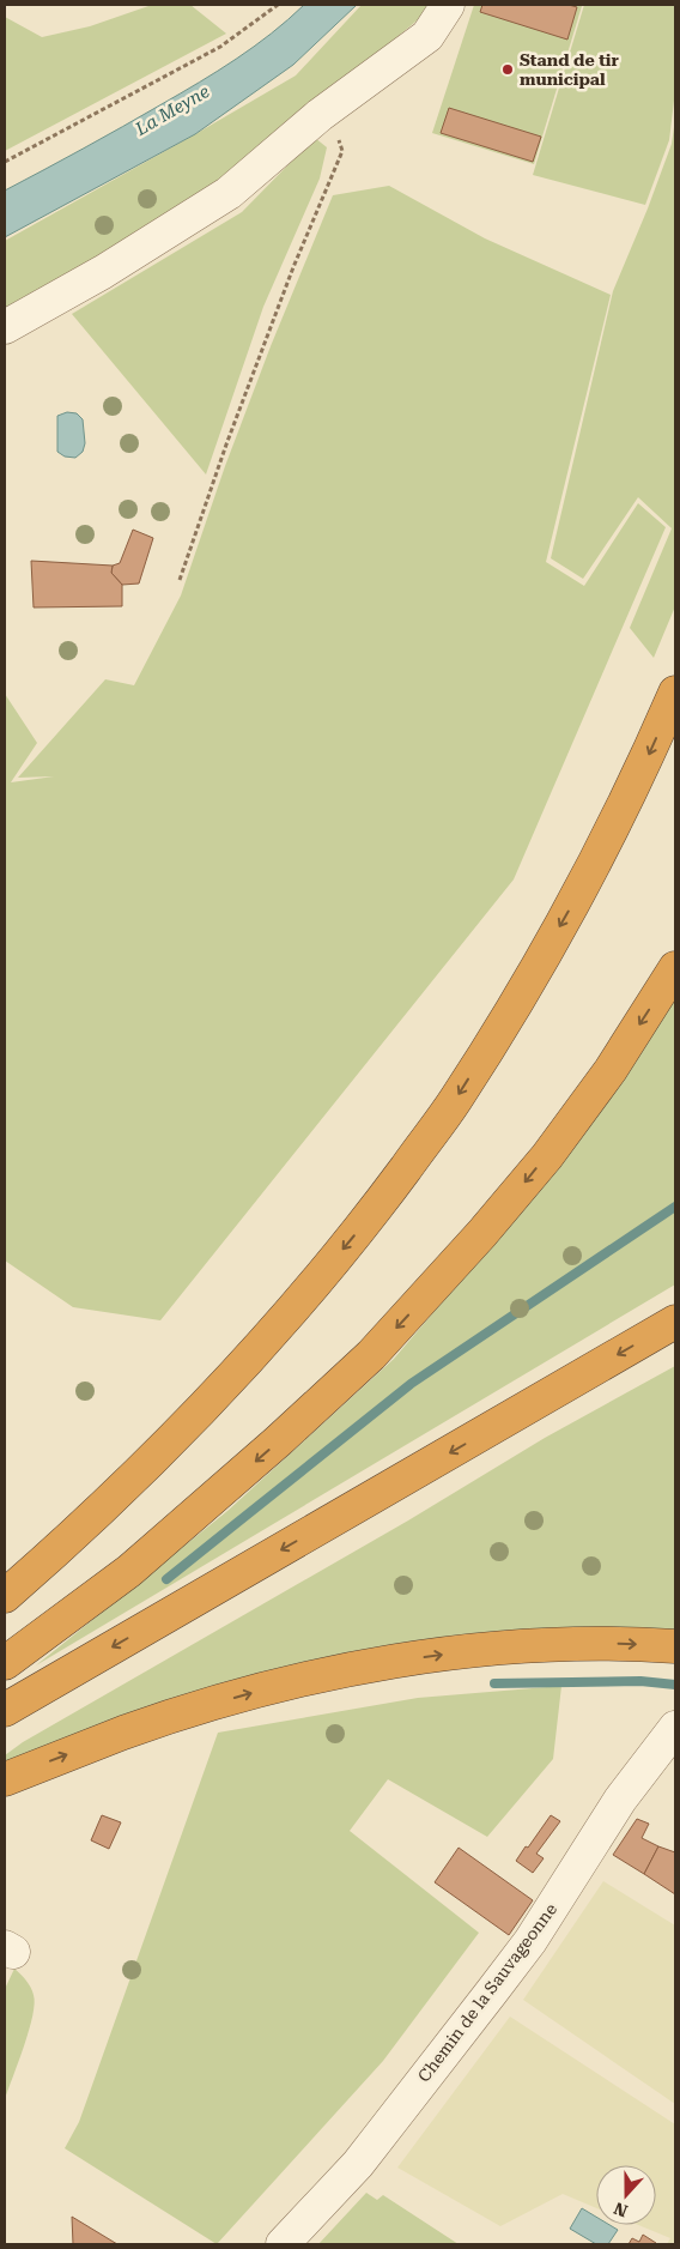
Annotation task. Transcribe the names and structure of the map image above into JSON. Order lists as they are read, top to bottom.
{
  "streets": {
    "street": ["Chemin de la Sauvageonne"]
  },
  "water": ["La Meyne"],
  "places": ["Stand de tir municipal"],
  "north": "bottom"
}
